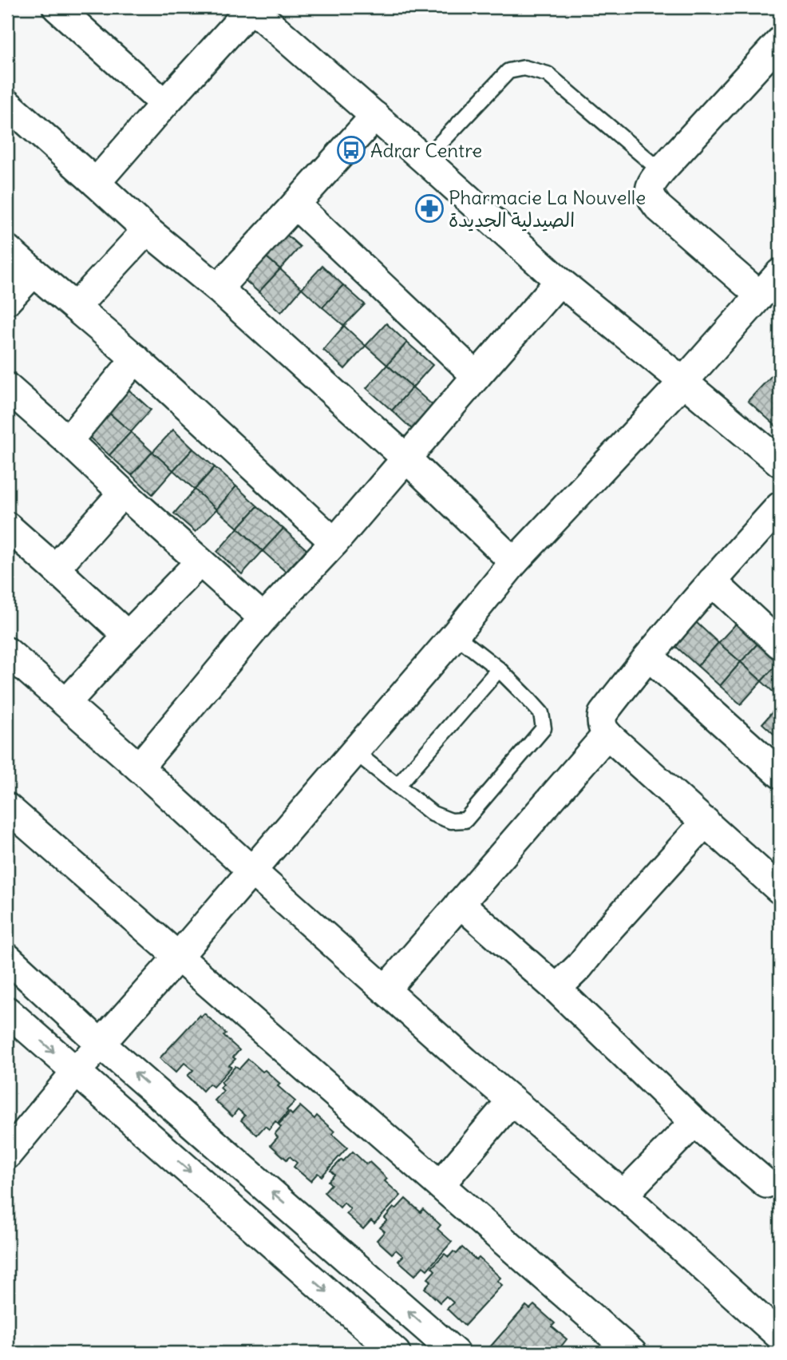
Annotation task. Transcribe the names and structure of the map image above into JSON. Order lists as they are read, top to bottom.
{
  "places": {
    "bus stop": ["Adrar Centre"],
    "pharmacy": ["Pharmacie La Nouvelle الصيدلية الجديدة"]
  }
}
